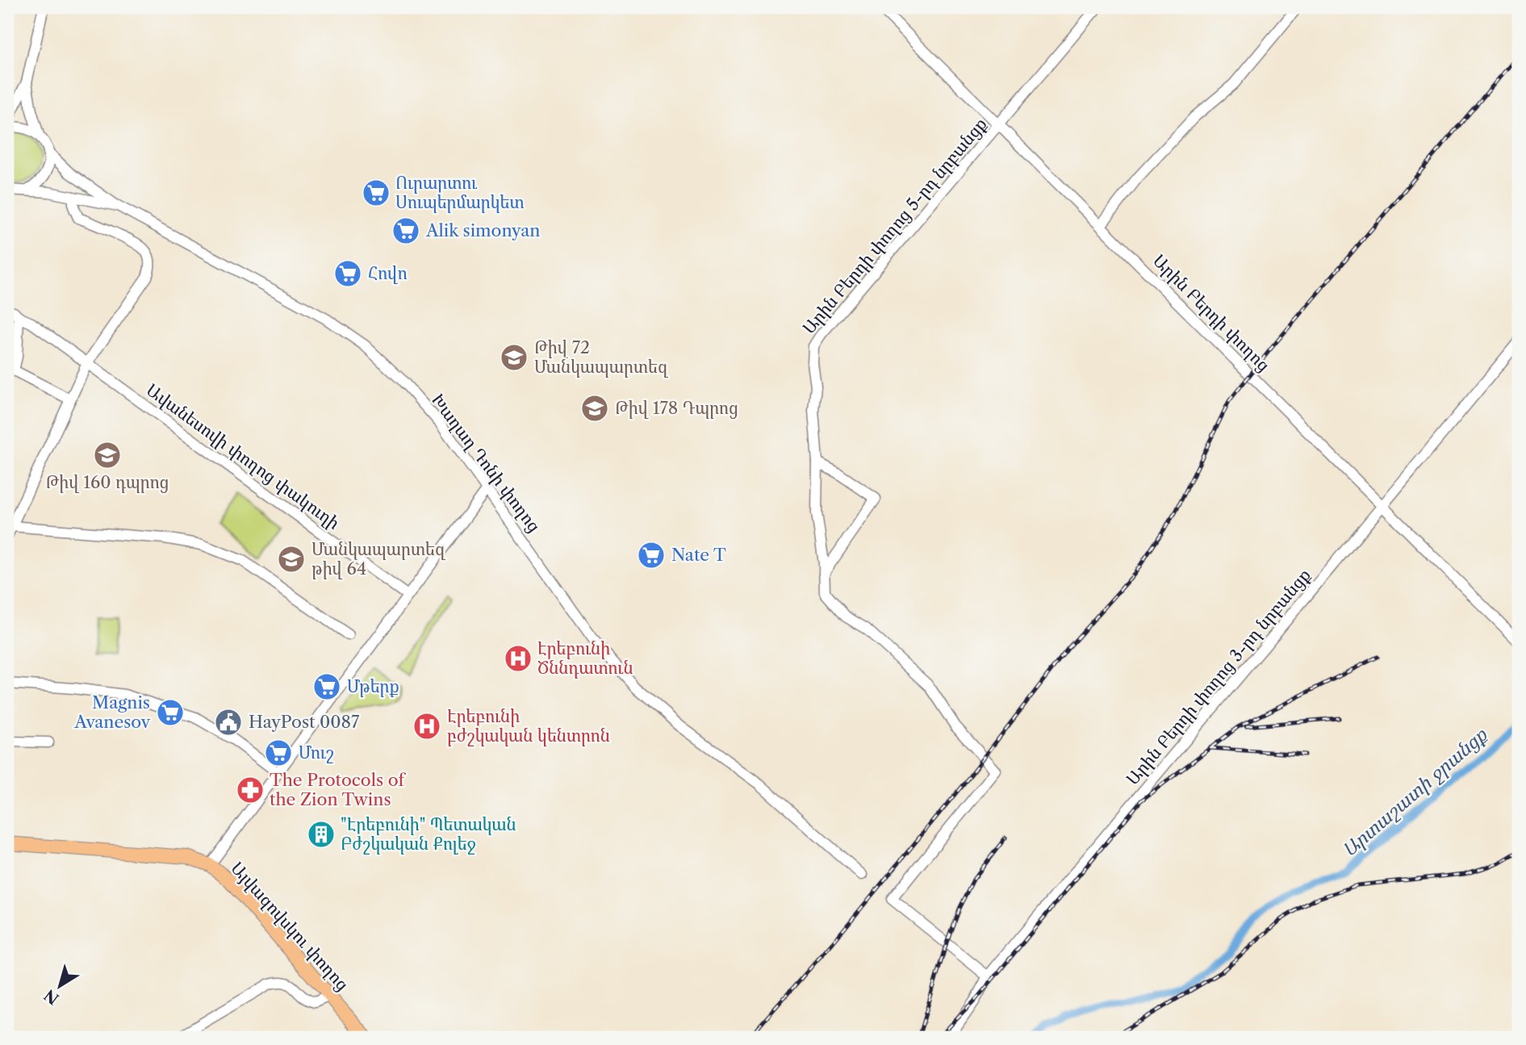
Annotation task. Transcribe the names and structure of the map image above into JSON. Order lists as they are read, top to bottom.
{
  "streets": {
    "main road": ["Այվազովսկու փողոց"],
    "street": [
      "Արին Բերդի փողոց 5-րդ նրբանցք",
      "Արին Բերդի փողոց",
      "Ավանեսովի փողոց փակուղի",
      "Խաղաղ Դոնի փողոց",
      "Արին Բերդի փողոց 3-րդ նրբանցք"
    ]
  },
  "crossings": [
    ["Արին Բերդի փողոց 5-րդ նրբանցք", "Արին Բերդի փողոց"],
    ["Արին Բերդի փողոց 5-րդ նրբանցք", "Արին Բերդի փողոց 3-րդ նրբանցք"],
    ["Արին Բերդի փողոց", "Արին Բերդի փողոց 3-րդ նրբանցք"]
  ],
  "water": ["Արտաշատի ջրանցք"],
  "places": {
    "supermarket": [
      "Ուրարտու Սուպերմարկետ",
      "Alik simonyan",
      "Հովո",
      "Nate T",
      "Մթերք",
      "Magnis Avanesov",
      "Մուշ"
    ],
    "school or university": [
      "Թիվ 72 Մանկապարտեզ",
      "Թիվ 178 Դպրոց",
      "Թիվ 160 դպրոց",
      "Մանկապարտեզ թիվ 64"
    ],
    "hospital": ["Էրեբունի Ծննդատուն", "Էրեբունի բժշկական կենտրոն"],
    "public building": ["HayPost 0087"],
    "pharmacy": ["The Protocols of the Zion Twins"],
    "building": ["\"Էրեբունի\" Պետական Բժշկական Քոլեջ"]
  },
  "north": "bottom left"
}
